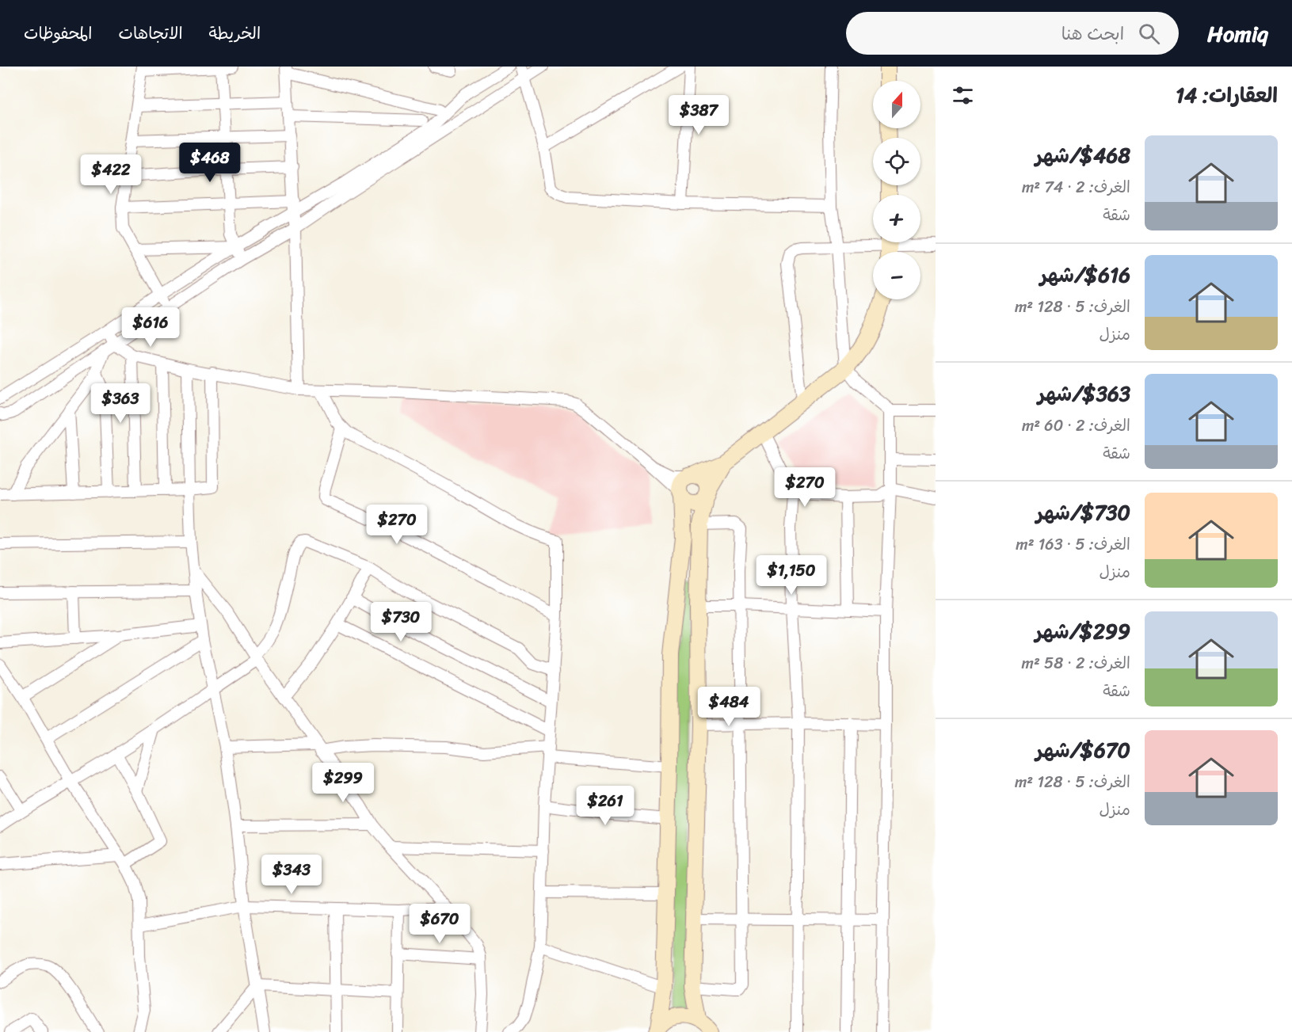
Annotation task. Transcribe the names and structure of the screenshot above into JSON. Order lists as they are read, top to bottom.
{
  "north": "top",
  "page": {
    "header": "Homiq",
    "search": "ابحث هنا",
    "nav": ["الخريطة", "الاتجاهات", "المحفوظات"],
    "heading": "العقارات: 14",
    "map_buttons": ["+", "−"],
    "price": [
      "$387",
      "$468",
      "$422",
      "$616",
      "$363",
      "$270",
      "$270",
      "$1,150",
      "$730",
      "$484",
      "$299",
      "$261",
      "$343",
      "$670"
    ],
    "list": [
      {
        "name": "$468/شهر",
        "note": "الغرف: 2 · 74 m² · شقة"
      },
      {
        "name": "$616/شهر",
        "note": "الغرف: 5 · 128 m² · منزل"
      },
      {
        "name": "$363/شهر",
        "note": "الغرف: 2 · 60 m² · شقة"
      },
      {
        "name": "$730/شهر",
        "note": "الغرف: 5 · 163 m² · منزل"
      },
      {
        "name": "$299/شهر",
        "note": "الغرف: 2 · 58 m² · شقة"
      },
      {
        "name": "$670/شهر",
        "note": "الغرف: 5 · 128 m² · منزل"
      }
    ]
  }
}
